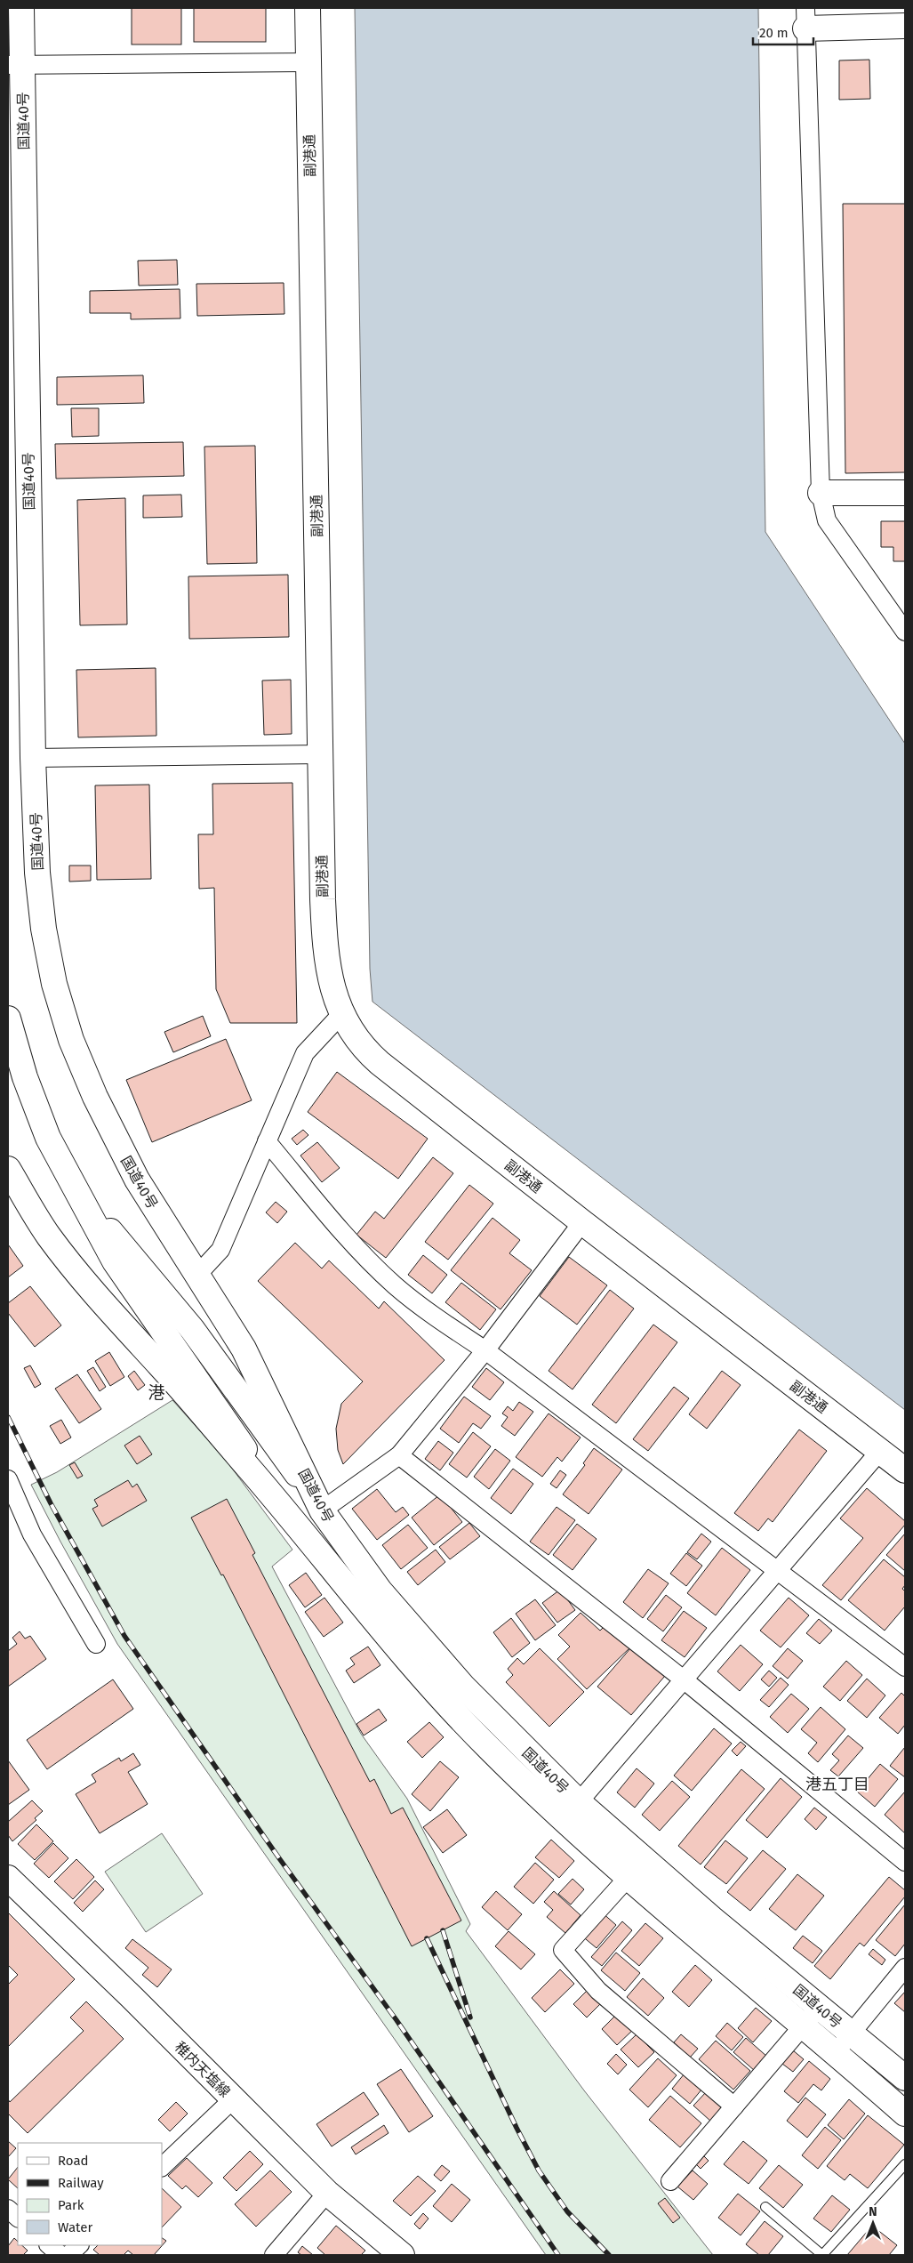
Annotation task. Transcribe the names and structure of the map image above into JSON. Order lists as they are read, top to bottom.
{
  "streets": {
    "main road": ["国道40号", "副港通", "稚内天塩線"]
  },
  "districts": ["港", "港五丁目"],
  "legend": [
    "Road",
    "Railway",
    "Park",
    "Water"
  ],
  "scale_bar": "20 m",
  "north": "top"
}
